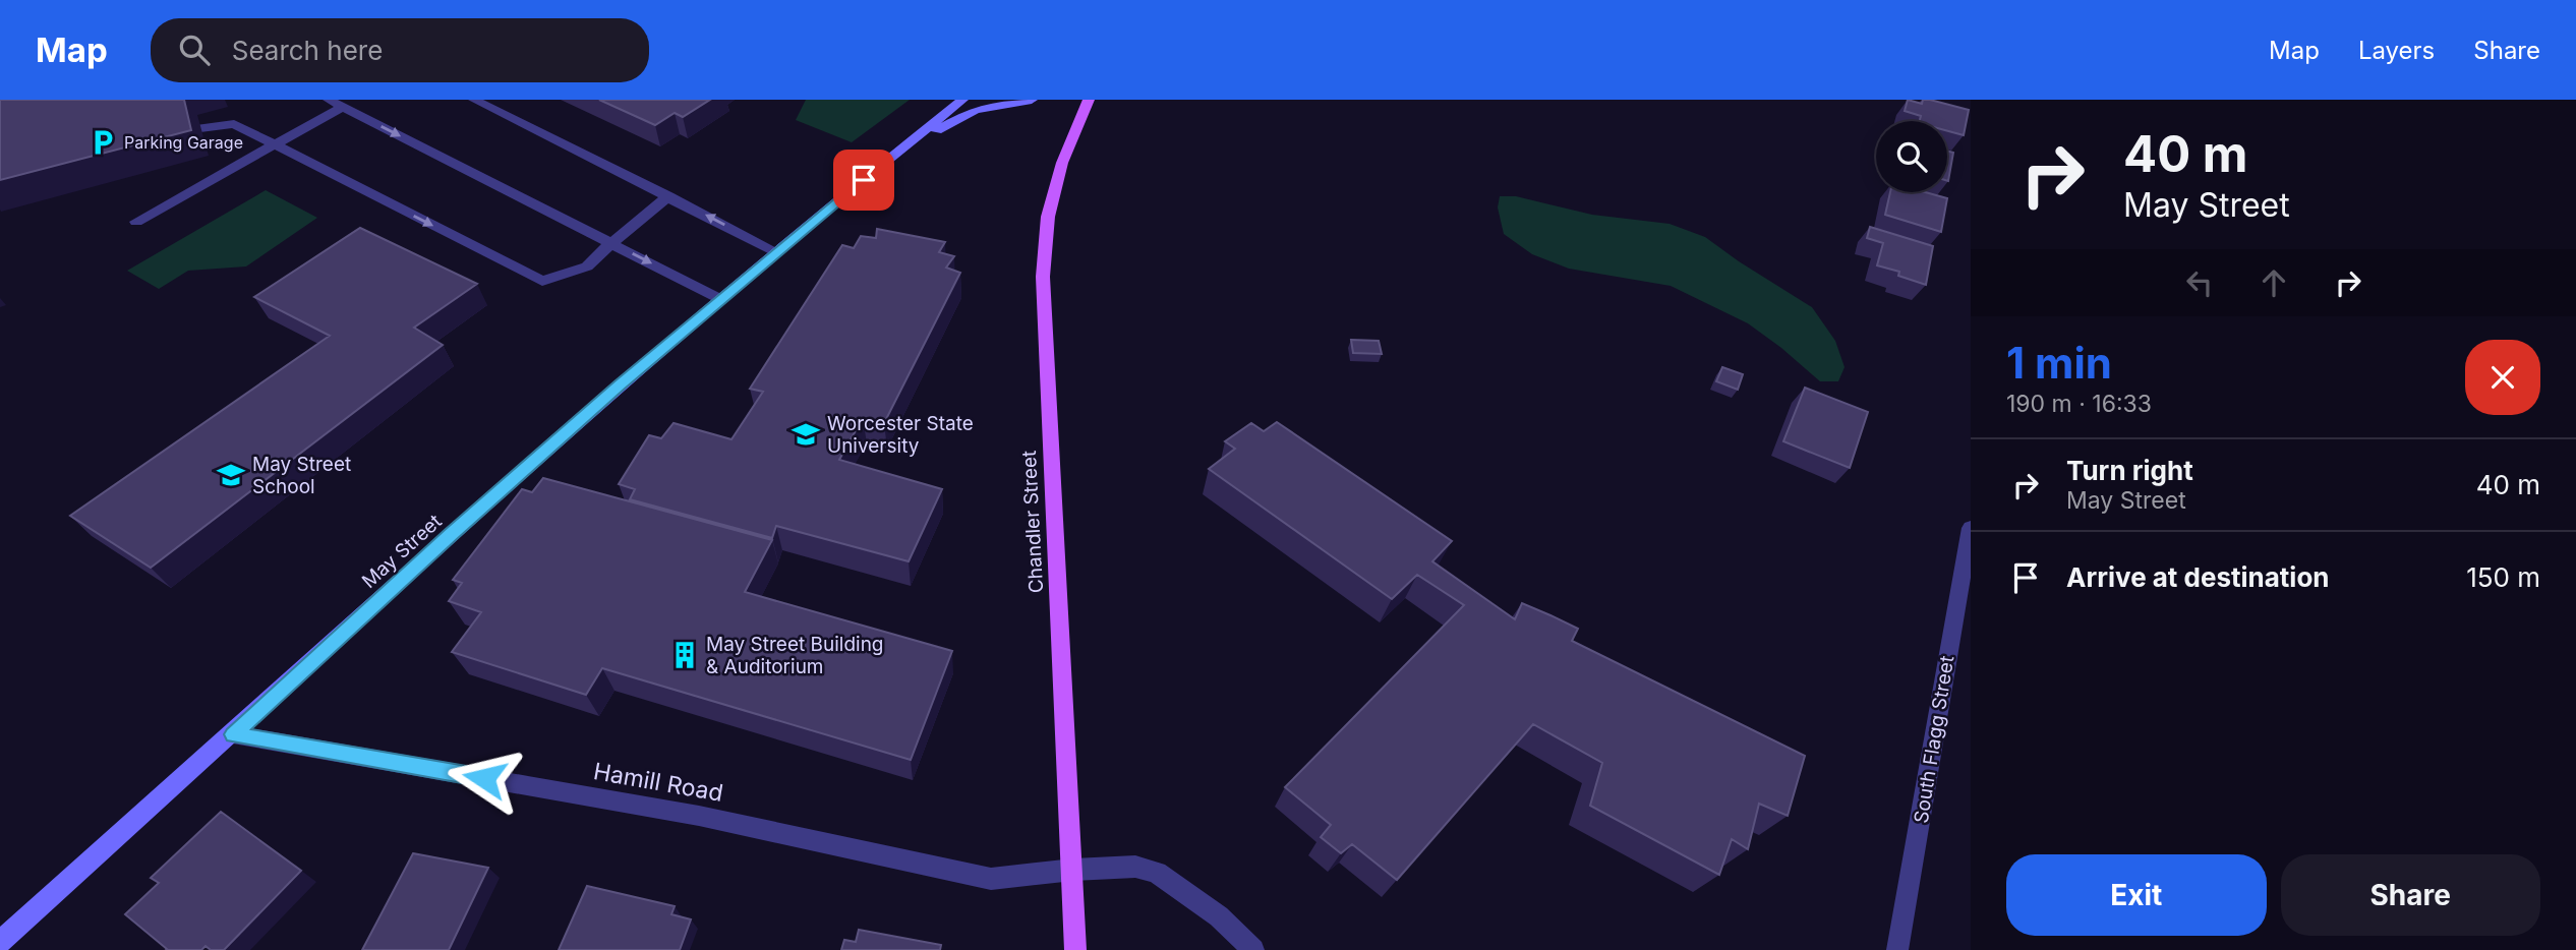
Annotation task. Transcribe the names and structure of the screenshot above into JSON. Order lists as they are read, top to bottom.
{
  "streets": {
    "main road": ["Chandler Street"],
    "street": ["May Street", "South Flagg Street", "Hamill Road"]
  },
  "crossings": [
    ["Chandler Street", "Hamill Road"],
    ["May Street", "Hamill Road"]
  ],
  "places": {
    "parking": ["Parking Garage"],
    "school or university": ["Worcester State University", "May Street School"],
    "building": ["May Street Building & Auditorium"]
  },
  "page": {
    "header": "Map",
    "search": "Search here",
    "nav": ["Map", "Layers", "Share"],
    "turn": ["40 m", "May Street"],
    "heading": ["1 min", "190 m · 16:33"],
    "list": [
      {
        "name": "Turn right",
        "note": "May Street",
        "value": "40 m"
      },
      {
        "name": "Arrive at destination",
        "value": "150 m"
      }
    ],
    "buttons": ["Exit", "Share"]
  }
}
